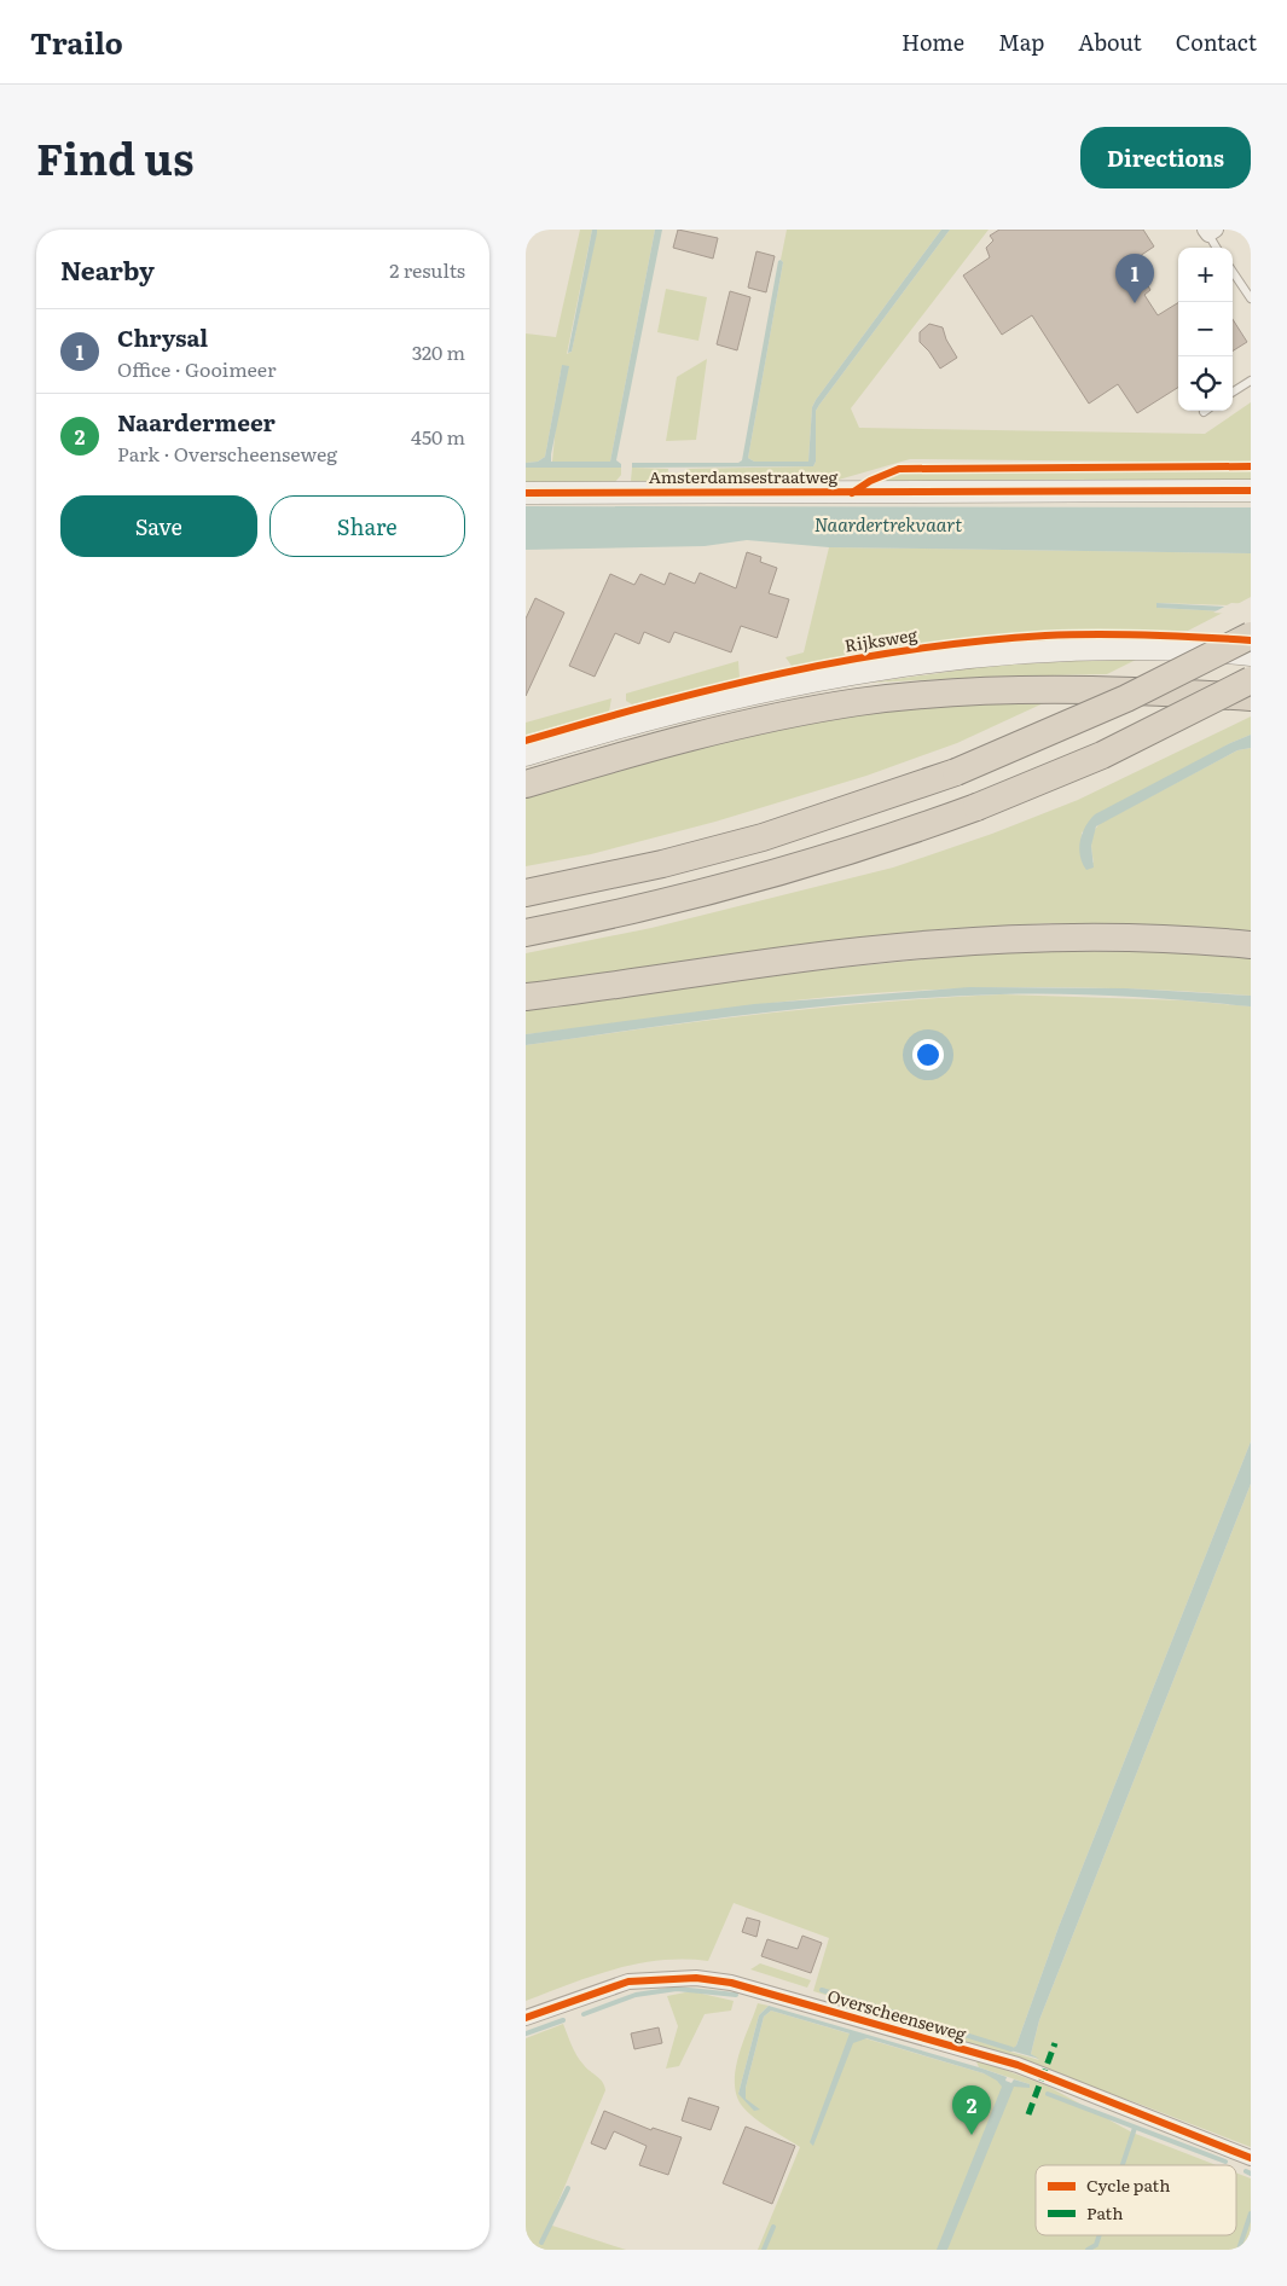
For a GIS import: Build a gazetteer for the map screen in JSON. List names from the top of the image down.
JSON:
{
  "streets": {
    "main road": ["Amsterdamsestraatweg", "Rijksweg"],
    "street": ["Overscheenseweg"]
  },
  "water": ["Naardertrekvaart"],
  "legend": ["Cycle path", "Path"],
  "page": {
    "header": "Trailo",
    "nav": [
      "Home",
      "Map",
      "About",
      "Contact"
    ],
    "title": "Find us",
    "buttons": [
      "Directions",
      ["Save", "Share"]
    ],
    "heading": ["Nearby", "2 results"],
    "map_buttons": ["+", "−"],
    "pins": ["1", "2"],
    "list": [
      {
        "mark": "1",
        "name": "Chrysal",
        "note": "Office · Gooimeer",
        "value": "320 m"
      },
      {
        "mark": "2",
        "name": "Naardermeer",
        "note": "Park · Overscheenseweg",
        "value": "450 m"
      }
    ]
  }
}
